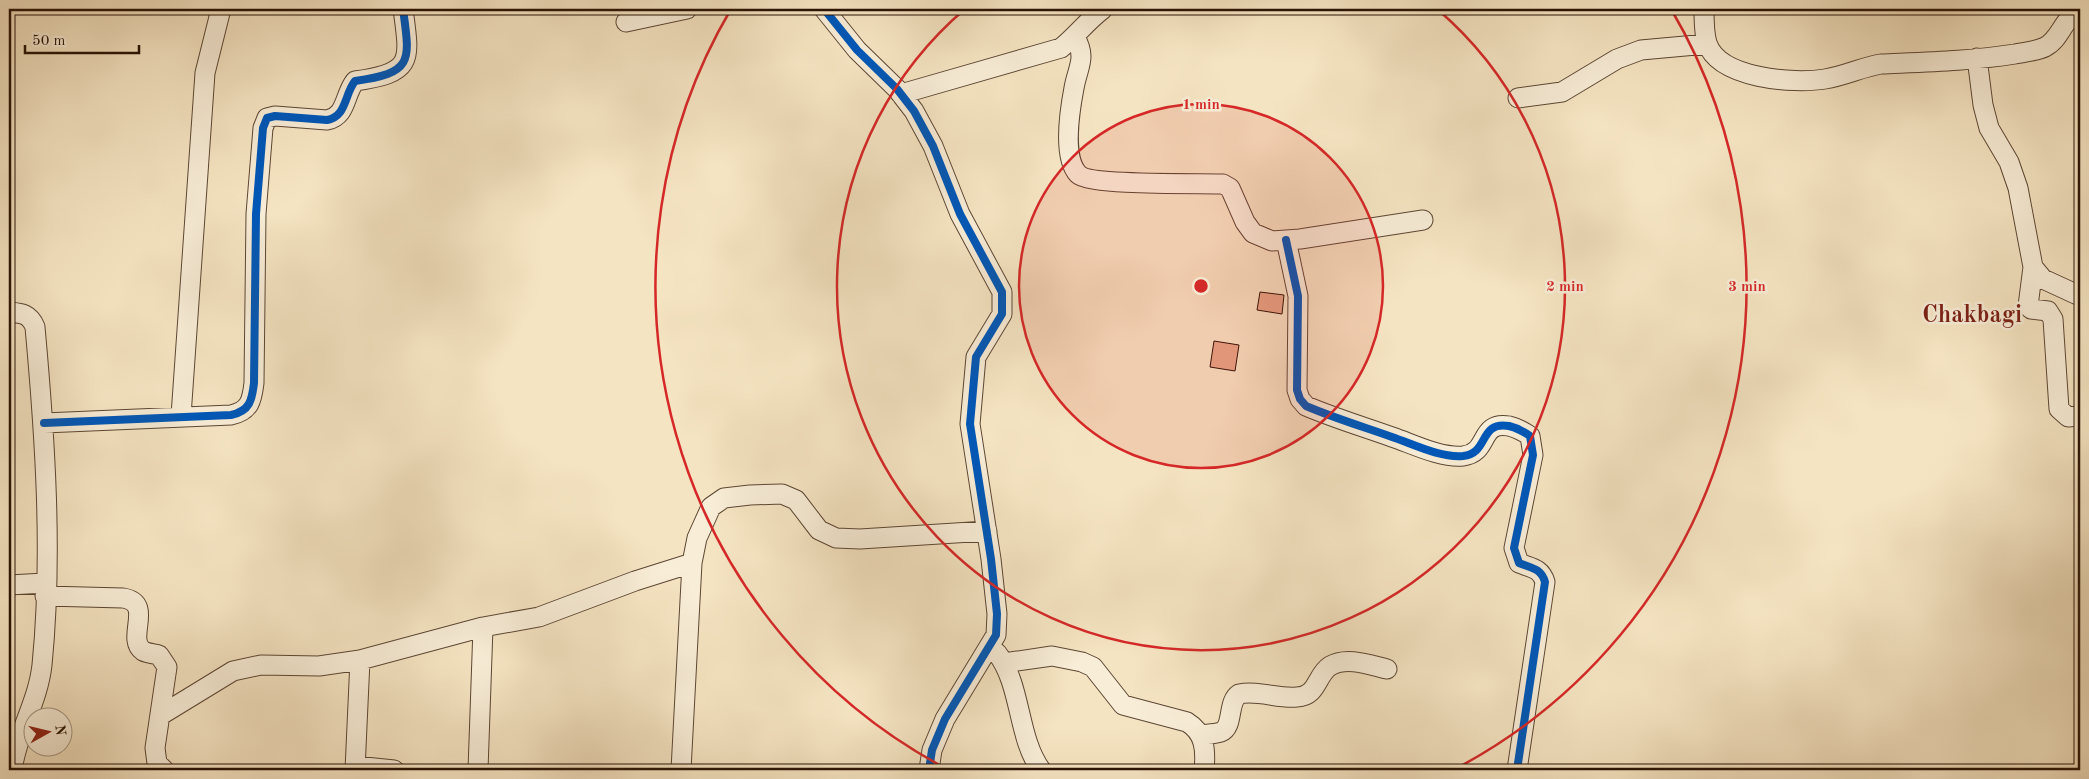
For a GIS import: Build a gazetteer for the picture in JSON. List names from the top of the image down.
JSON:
{
  "districts": ["Chakbagi"],
  "scale_bar": "50 m",
  "north": "right",
  "rings": ["1 min", "2 min", "3 min"]
}
